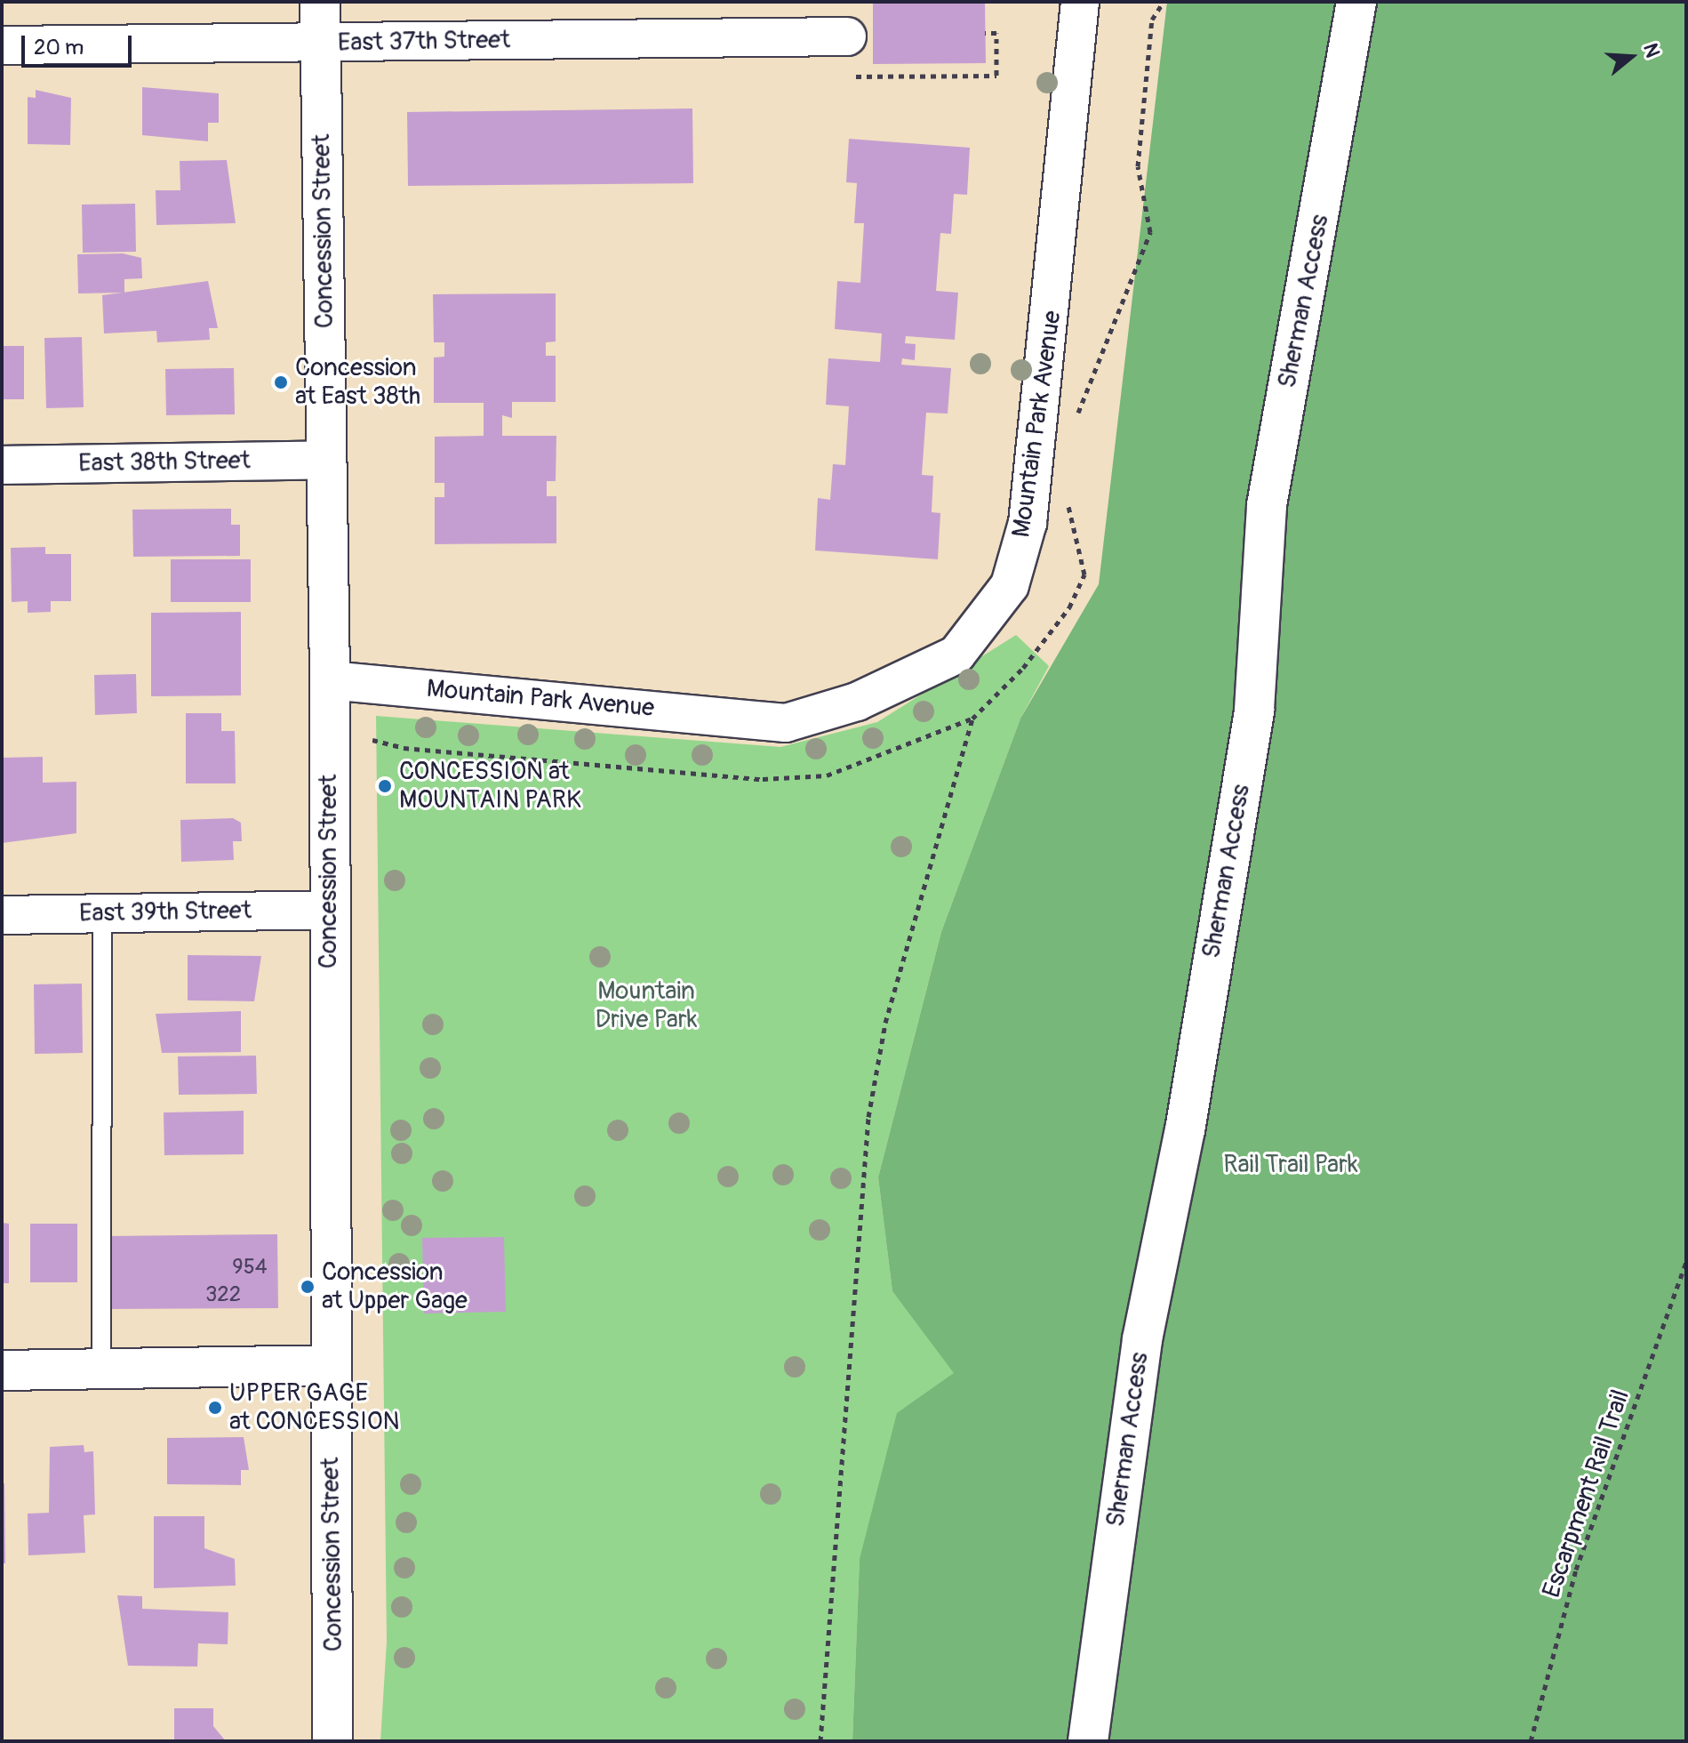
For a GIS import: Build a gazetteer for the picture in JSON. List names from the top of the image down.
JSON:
{
  "streets": {
    "main road": ["Concession Street", "Sherman Access"],
    "street": [
      "East 37th Street",
      "Mountain Park Avenue",
      "East 38th Street",
      "East 39th Street"
    ],
    "path": ["Escarpment Rail Trail"]
  },
  "crossings": [
    ["East 37th Street", "Concession Street"],
    ["Concession Street", "Mountain Park Avenue"],
    ["Concession Street", "East 38th Street"],
    ["Concession Street", "East 39th Street"]
  ],
  "parks": ["Mountain Drive Park", "Rail Trail Park"],
  "places": [
    "Concession at East 38th",
    "CONCESSION at MOUNTAIN PARK",
    "Concession at Upper Gage",
    "UPPER GAGE at CONCESSION"
  ],
  "house_numbers": ["954", "322"],
  "scale_bar": "20 m",
  "north": "right"
}
